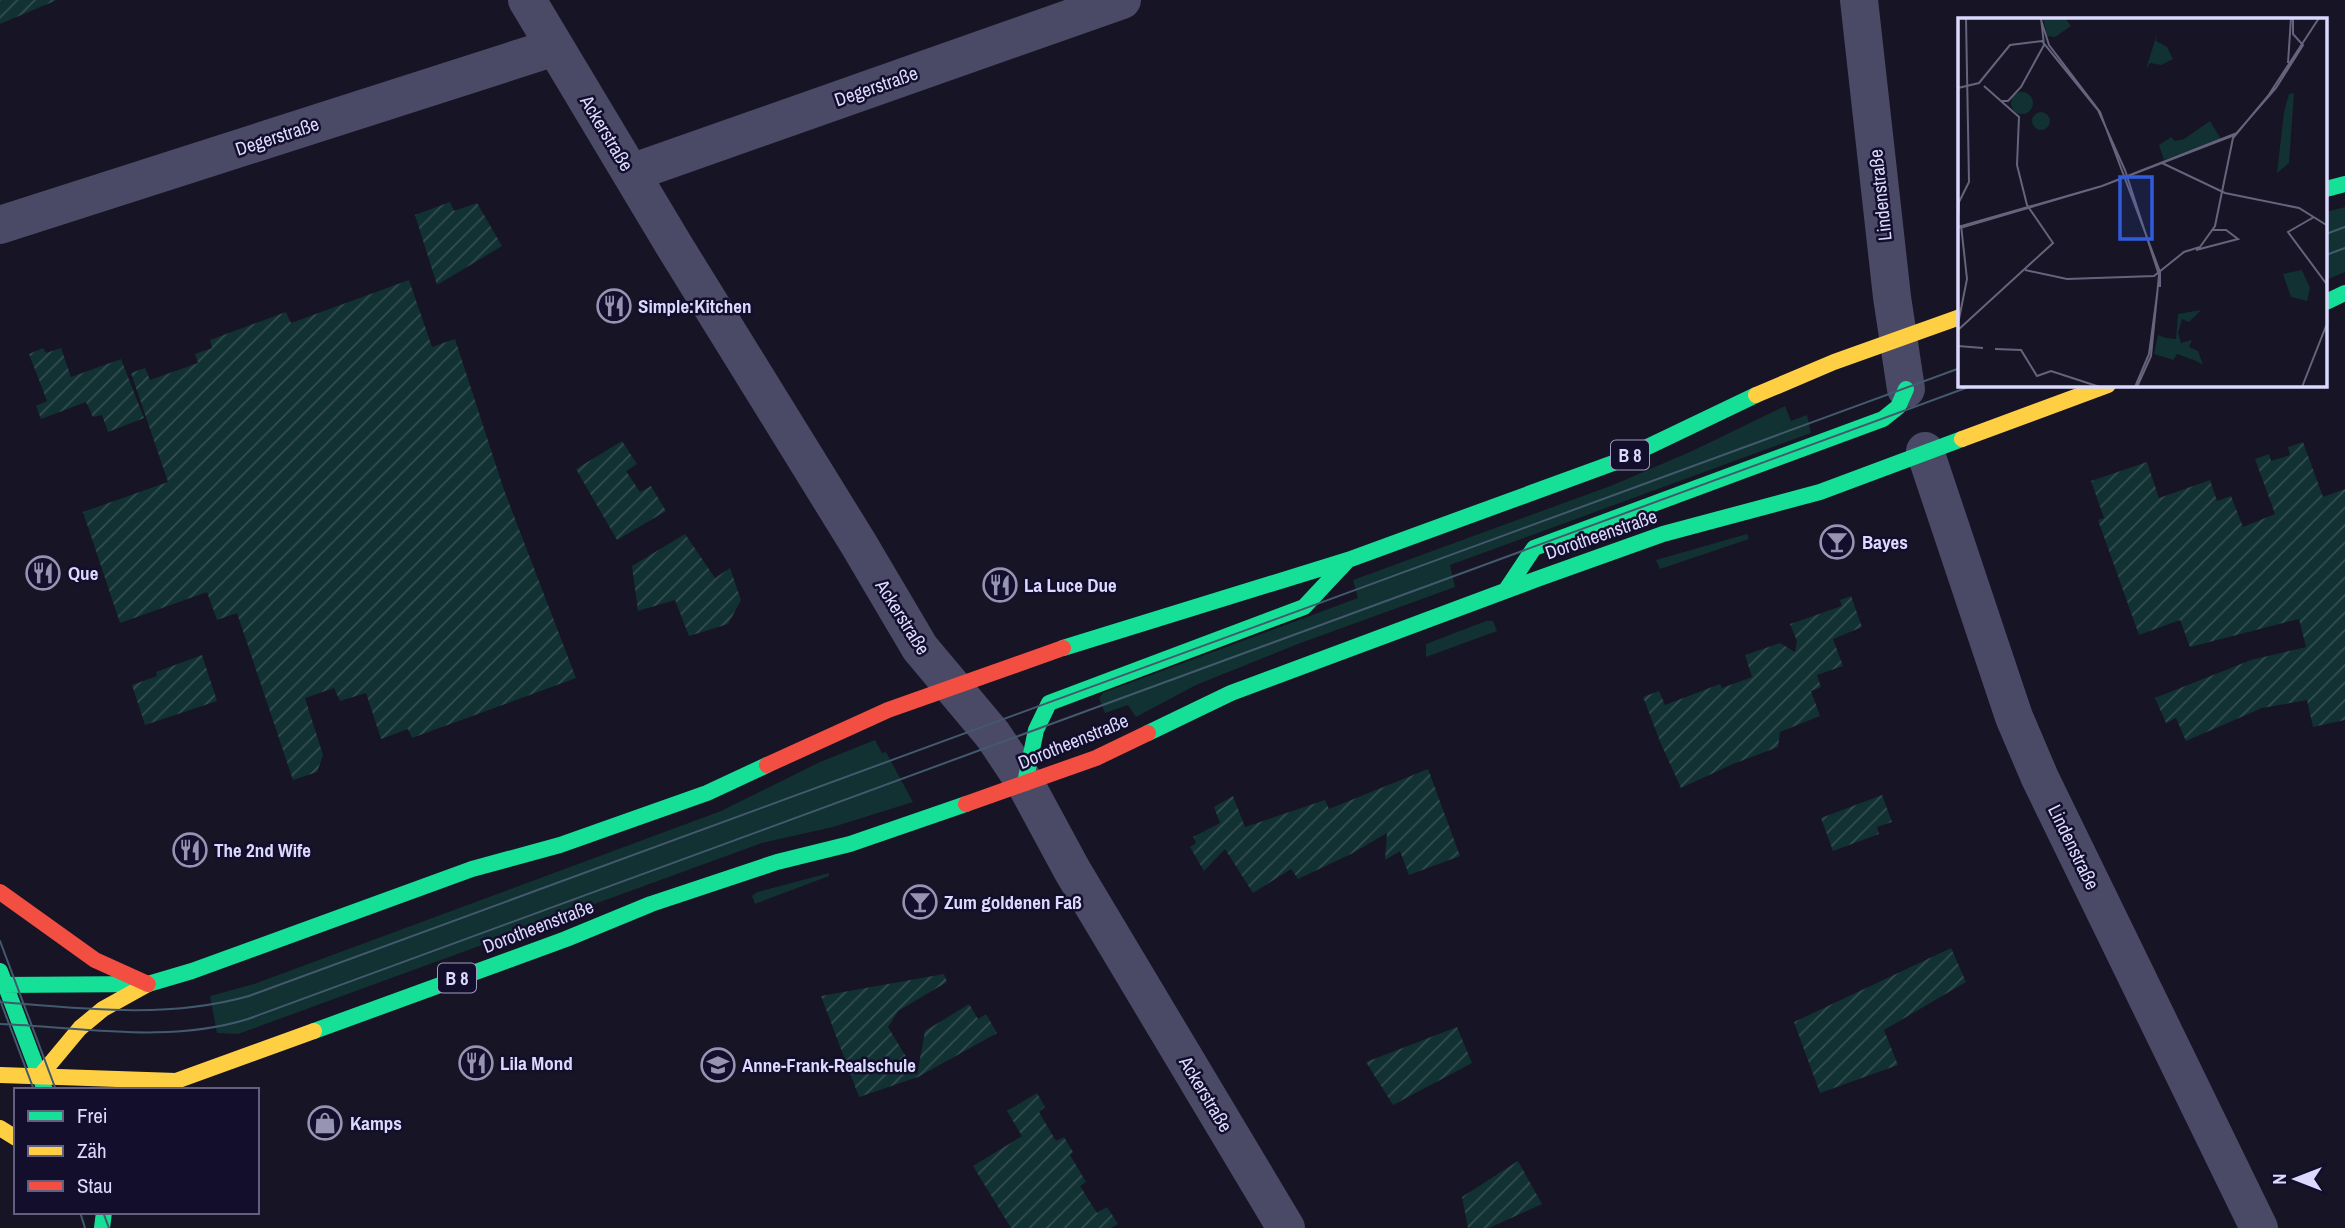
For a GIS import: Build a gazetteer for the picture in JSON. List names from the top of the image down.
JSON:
{
  "streets": {
    "main road": ["B 8", "Dorotheenstraße"],
    "street": ["Degerstraße", "Ackerstraße", "Lindenstraße"]
  },
  "crossings": [
    ["Degerstraße", "Ackerstraße"],
    ["Ackerstraße", "B 8"],
    ["Ackerstraße", "Dorotheenstraße"],
    ["Lindenstraße", "B 8"],
    ["Lindenstraße", "Dorotheenstraße"],
    ["B 8", "Dorotheenstraße"]
  ],
  "places": {
    "restaurant": [
      "Simple:Kitchen",
      "Que",
      "La Luce Due",
      "The 2nd Wife",
      "Lila Mond"
    ],
    "bar": ["Bayes", "Zum goldenen Faß"],
    "school or university": ["Anne-Frank-Realschule"],
    "shop": ["Kamps"]
  },
  "legend": ["Frei", "Zäh", "Stau"],
  "north": "left"
}
